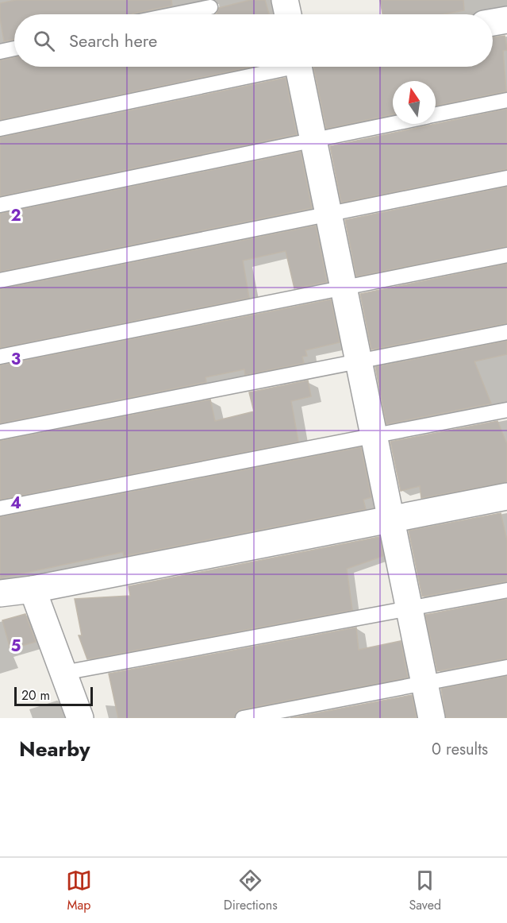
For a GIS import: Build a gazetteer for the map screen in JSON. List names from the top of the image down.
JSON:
{
  "scale_bar": "20 m",
  "north": "top",
  "page": {
    "search": "Search here",
    "scale": "20 m",
    "heading": ["Nearby", "0 results"],
    "nav": ["Map", "Directions", "Saved"]
  },
  "grid": {
    "rows": [
      "2",
      "3",
      "4",
      "5"
    ]
  }
}
